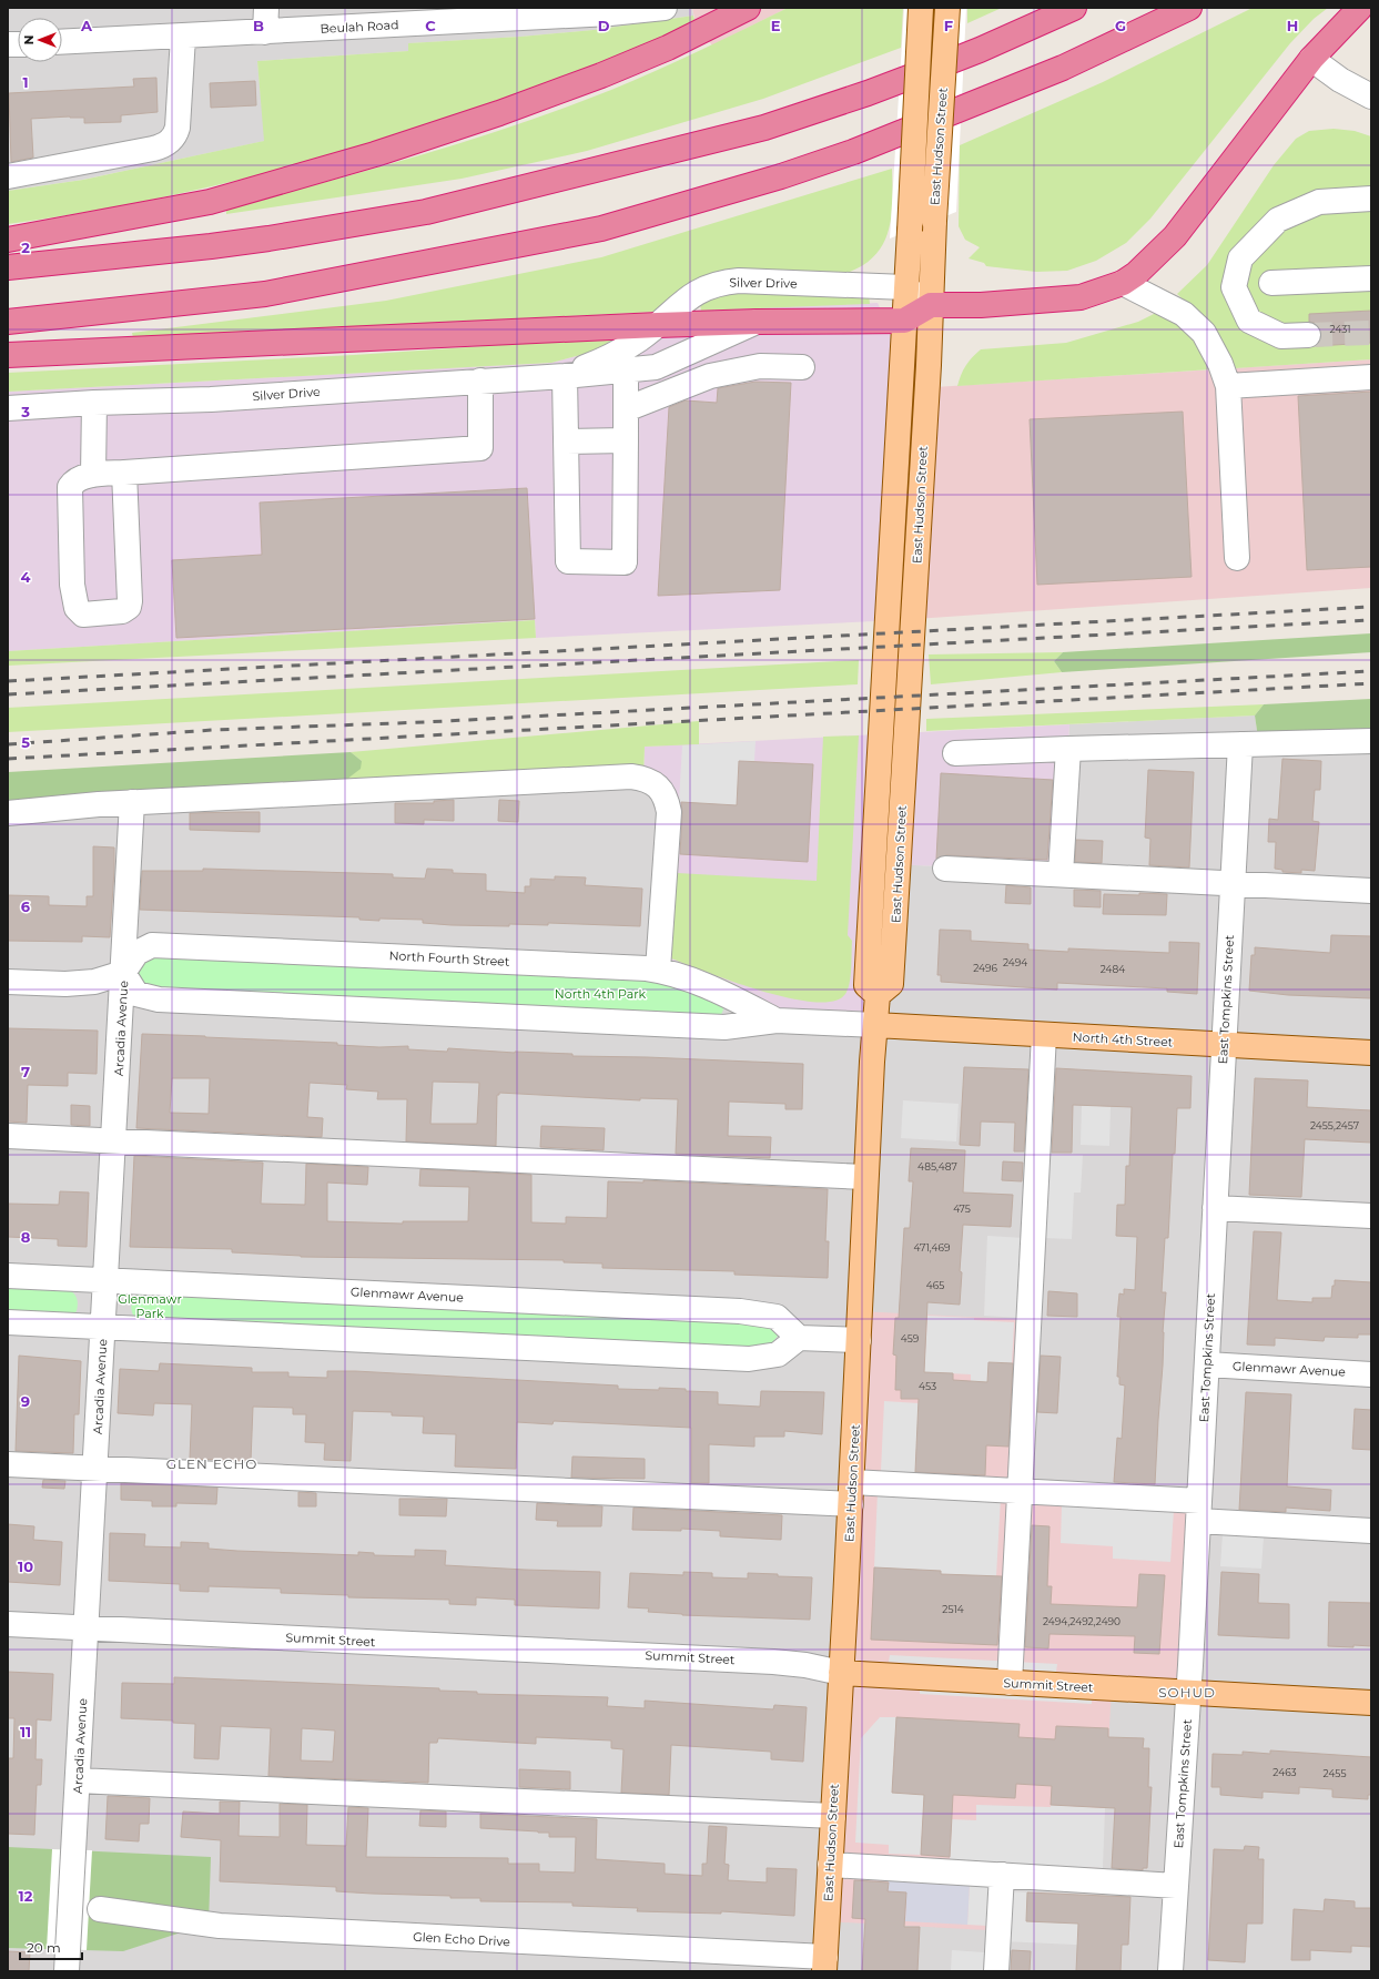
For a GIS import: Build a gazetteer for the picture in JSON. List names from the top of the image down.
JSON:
{
  "streets": {
    "main road": ["East Hudson Street", "North 4th Street", "Summit Street"],
    "street": [
      "Beulah Road",
      "Silver Drive",
      "North Fourth Street",
      "East Tompkins Street",
      "Arcadia Avenue",
      "Glenmawr Avenue",
      "Glen Echo Drive"
    ]
  },
  "crossings": [
    ["East Hudson Street", "Silver Drive"],
    ["East Hudson Street", "North Fourth Street"],
    ["East Hudson Street", "North 4th Street"],
    ["East Hudson Street", "Summit Street"],
    ["East Hudson Street", "Glen Echo Drive"],
    ["North Fourth Street", "Arcadia Avenue"],
    ["North Fourth Street", "North 4th Street"],
    ["East Tompkins Street", "North 4th Street"],
    ["East Tompkins Street", "Glenmawr Avenue"],
    ["East Tompkins Street", "Summit Street"],
    ["Arcadia Avenue", "Glenmawr Avenue"],
    ["Arcadia Avenue", "Summit Street"]
  ],
  "districts": ["GLEN ECHO", "SOHUD"],
  "parks": ["North 4th Park", "Glenmawr Park"],
  "house_numbers": [
    "2431",
    "2494",
    "2496",
    "2484",
    "2455,2457",
    "485,487",
    "475",
    "471,469",
    "465",
    "459",
    "453",
    "2514",
    "2494,2492,2490",
    "2463",
    "2455"
  ],
  "scale_bar": "20 m",
  "north": "left",
  "grid": {
    "columns": [
      "A",
      "B",
      "C",
      "D",
      "E",
      "F",
      "G",
      "H"
    ],
    "rows": [
      "1",
      "2",
      "3",
      "4",
      "5",
      "6",
      "7",
      "8",
      "9",
      "10",
      "11",
      "12"
    ]
  }
}
